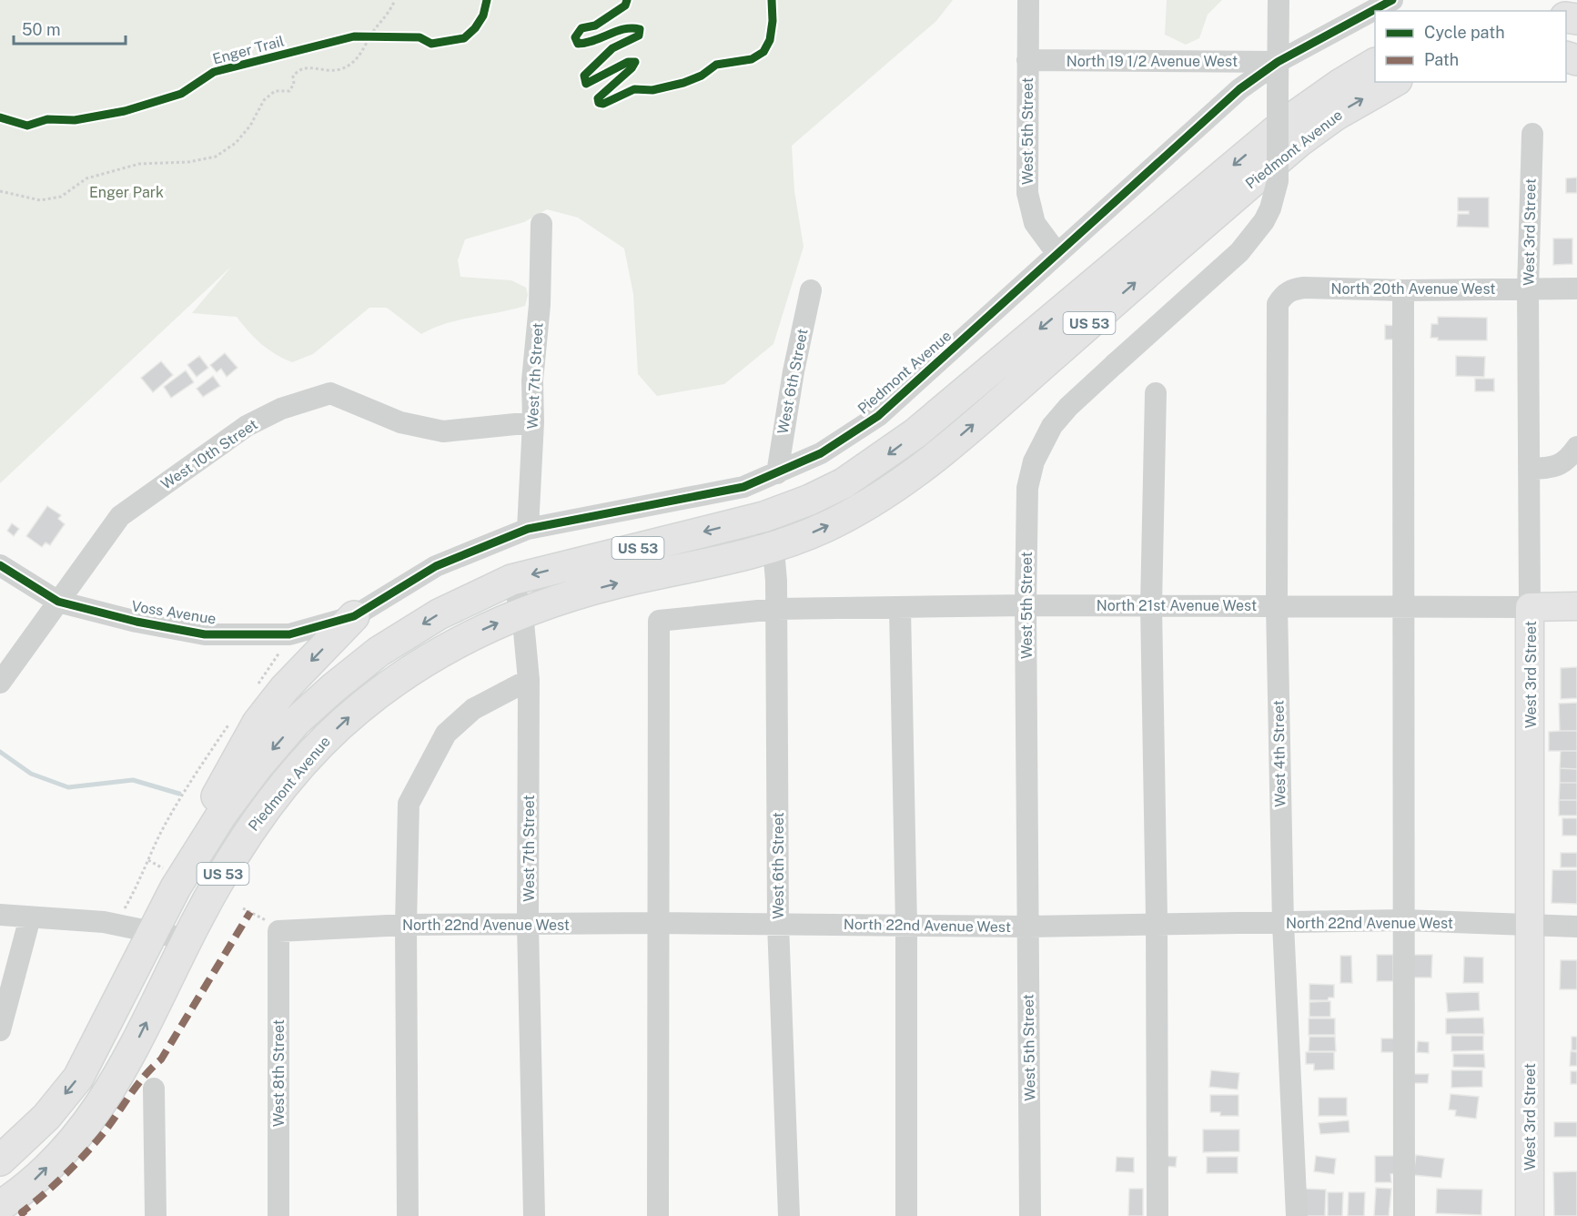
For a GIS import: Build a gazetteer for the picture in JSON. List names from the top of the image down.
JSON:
{
  "streets": {
    "highway": ["Piedmont Avenue", "US 53"],
    "main road": ["West 3rd Street", "North 21st Avenue West"],
    "street": [
      "North 19 1/2 Avenue West",
      "West 5th Street",
      "North 20th Avenue West",
      "West 7th Street",
      "West 6th Street",
      "West 10th Street",
      "Voss Avenue",
      "West 4th Street",
      "North 22nd Avenue West",
      "West 8th Street"
    ],
    "cycle path": ["Enger Trail"]
  },
  "crossings": [
    ["North 19 1/2 Avenue West", "West 5th Street"],
    ["North 19 1/2 Avenue West", "Piedmont Avenue"],
    ["West 5th Street", "Piedmont Avenue"],
    ["West 5th Street", "North 21st Avenue West"],
    ["West 5th Street", "North 22nd Avenue West"],
    ["Piedmont Avenue", "West 7th Street"],
    ["Piedmont Avenue", "West 6th Street"],
    ["Piedmont Avenue", "Voss Avenue"],
    ["West 3rd Street", "North 20th Avenue West"],
    ["West 3rd Street", "North 21st Avenue West"],
    ["West 3rd Street", "North 22nd Avenue West"],
    ["North 20th Avenue West", "West 4th Street"],
    ["West 7th Street", "West 10th Street"],
    ["West 7th Street", "North 22nd Avenue West"],
    ["West 6th Street", "North 21st Avenue West"],
    ["West 6th Street", "North 22nd Avenue West"],
    ["West 10th Street", "Voss Avenue"],
    ["North 21st Avenue West", "West 4th Street"],
    ["North 21st Avenue West", "North 22nd Avenue West"],
    ["West 4th Street", "North 22nd Avenue West"],
    ["North 22nd Avenue West", "West 8th Street"]
  ],
  "parks": ["Enger Park"],
  "legend": ["Cycle path", "Path"],
  "scale_bar": "50 m"
}
